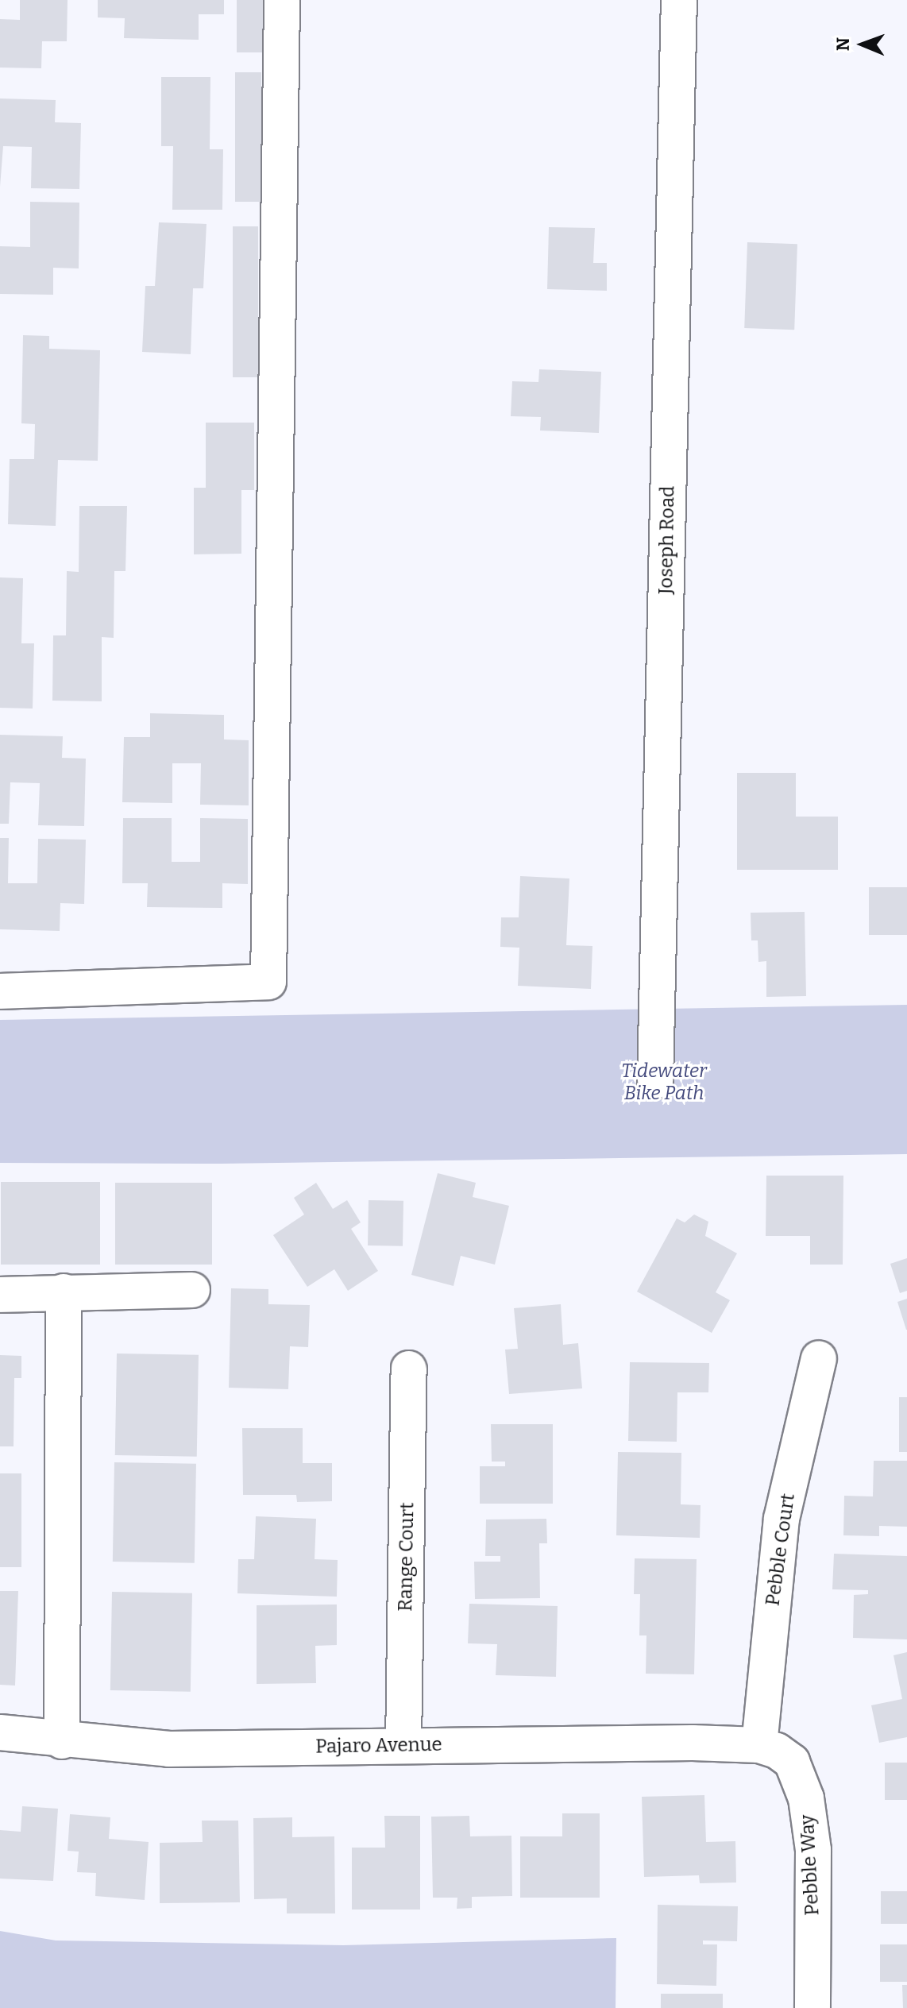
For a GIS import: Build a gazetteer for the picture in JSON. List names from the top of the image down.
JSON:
{
  "streets": {
    "street": [
      "Joseph Road",
      "Pebble Court",
      "Range Court",
      "Pajaro Avenue",
      "Pebble Way"
    ]
  },
  "crossings": [
    ["Pebble Court", "Pajaro Avenue"],
    ["Pebble Court", "Pebble Way"],
    ["Range Court", "Pajaro Avenue"],
    ["Pajaro Avenue", "Pebble Way"]
  ],
  "parks": ["Tidewater Bike Path"],
  "north": "left"
}
